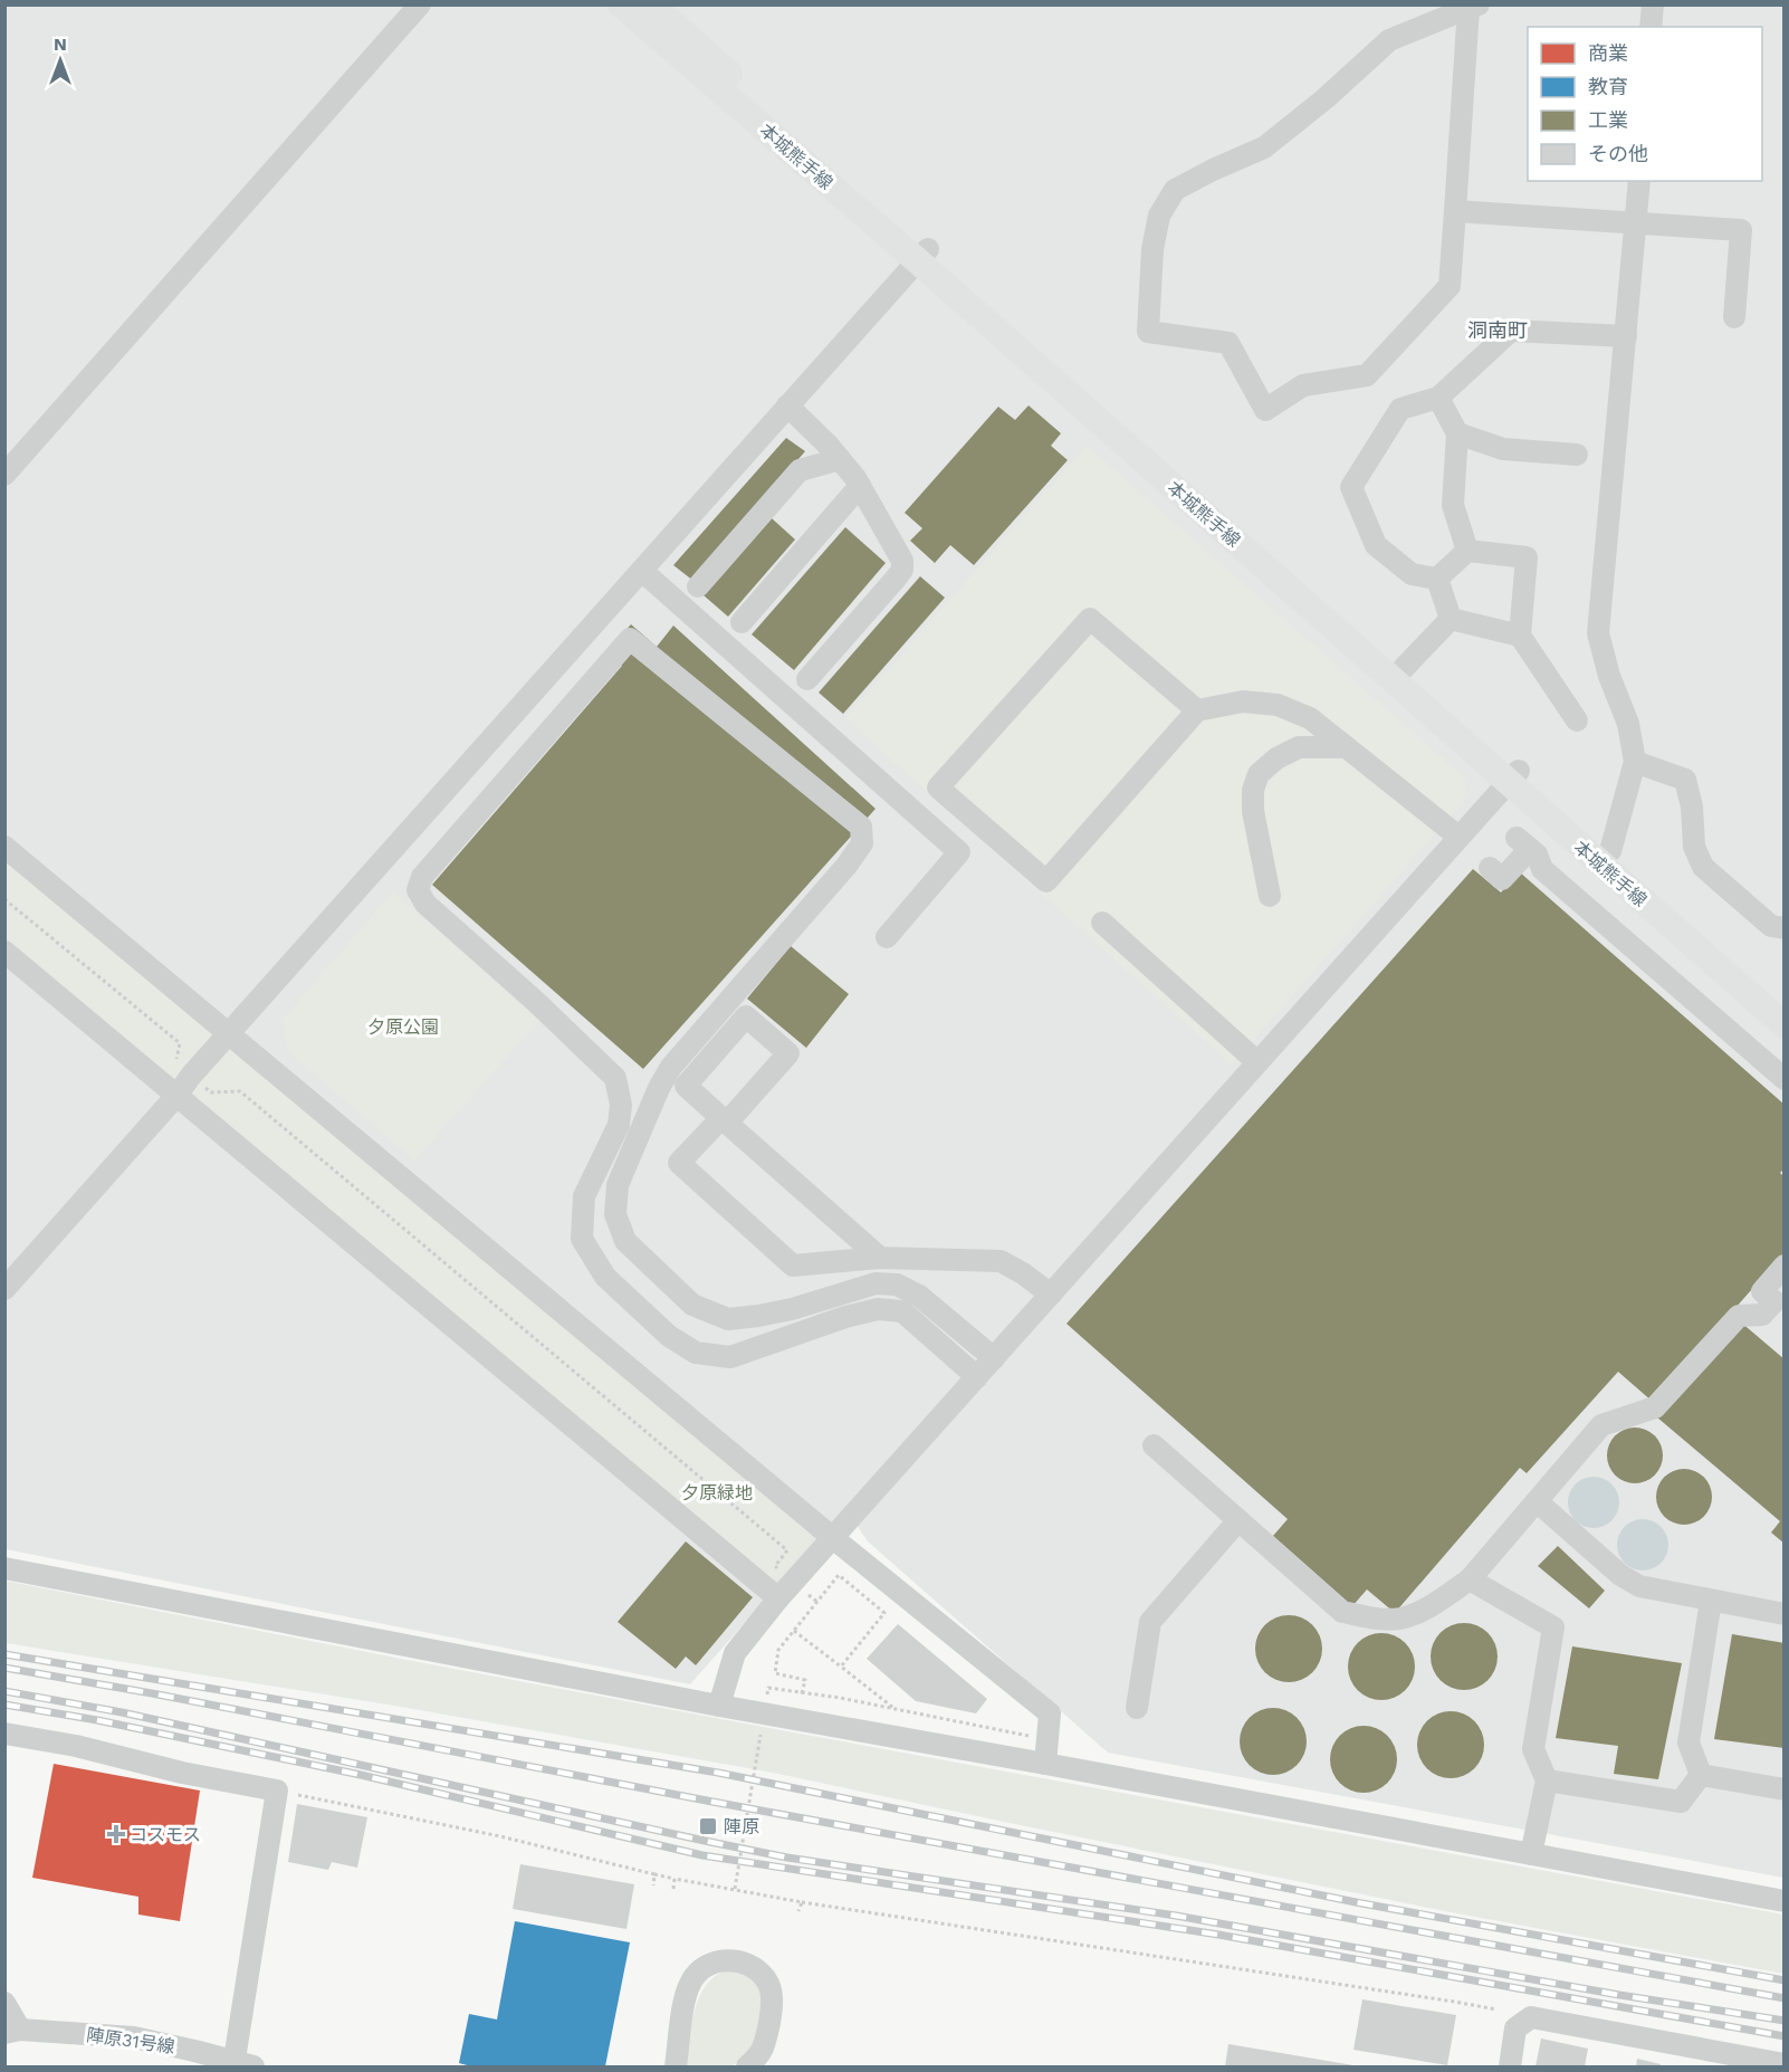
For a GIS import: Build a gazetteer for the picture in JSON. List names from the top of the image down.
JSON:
{
  "streets": {
    "main road": ["本城熊手線"],
    "street": ["陣原31号線"]
  },
  "districts": ["洞南町"],
  "parks": ["夕原公園", "夕原緑地"],
  "places": {
    "transit": ["陣原"],
    "health": ["コスモス"]
  },
  "legend": [
    "商業",
    "教育",
    "工業",
    "その他"
  ],
  "north": "top"
}
